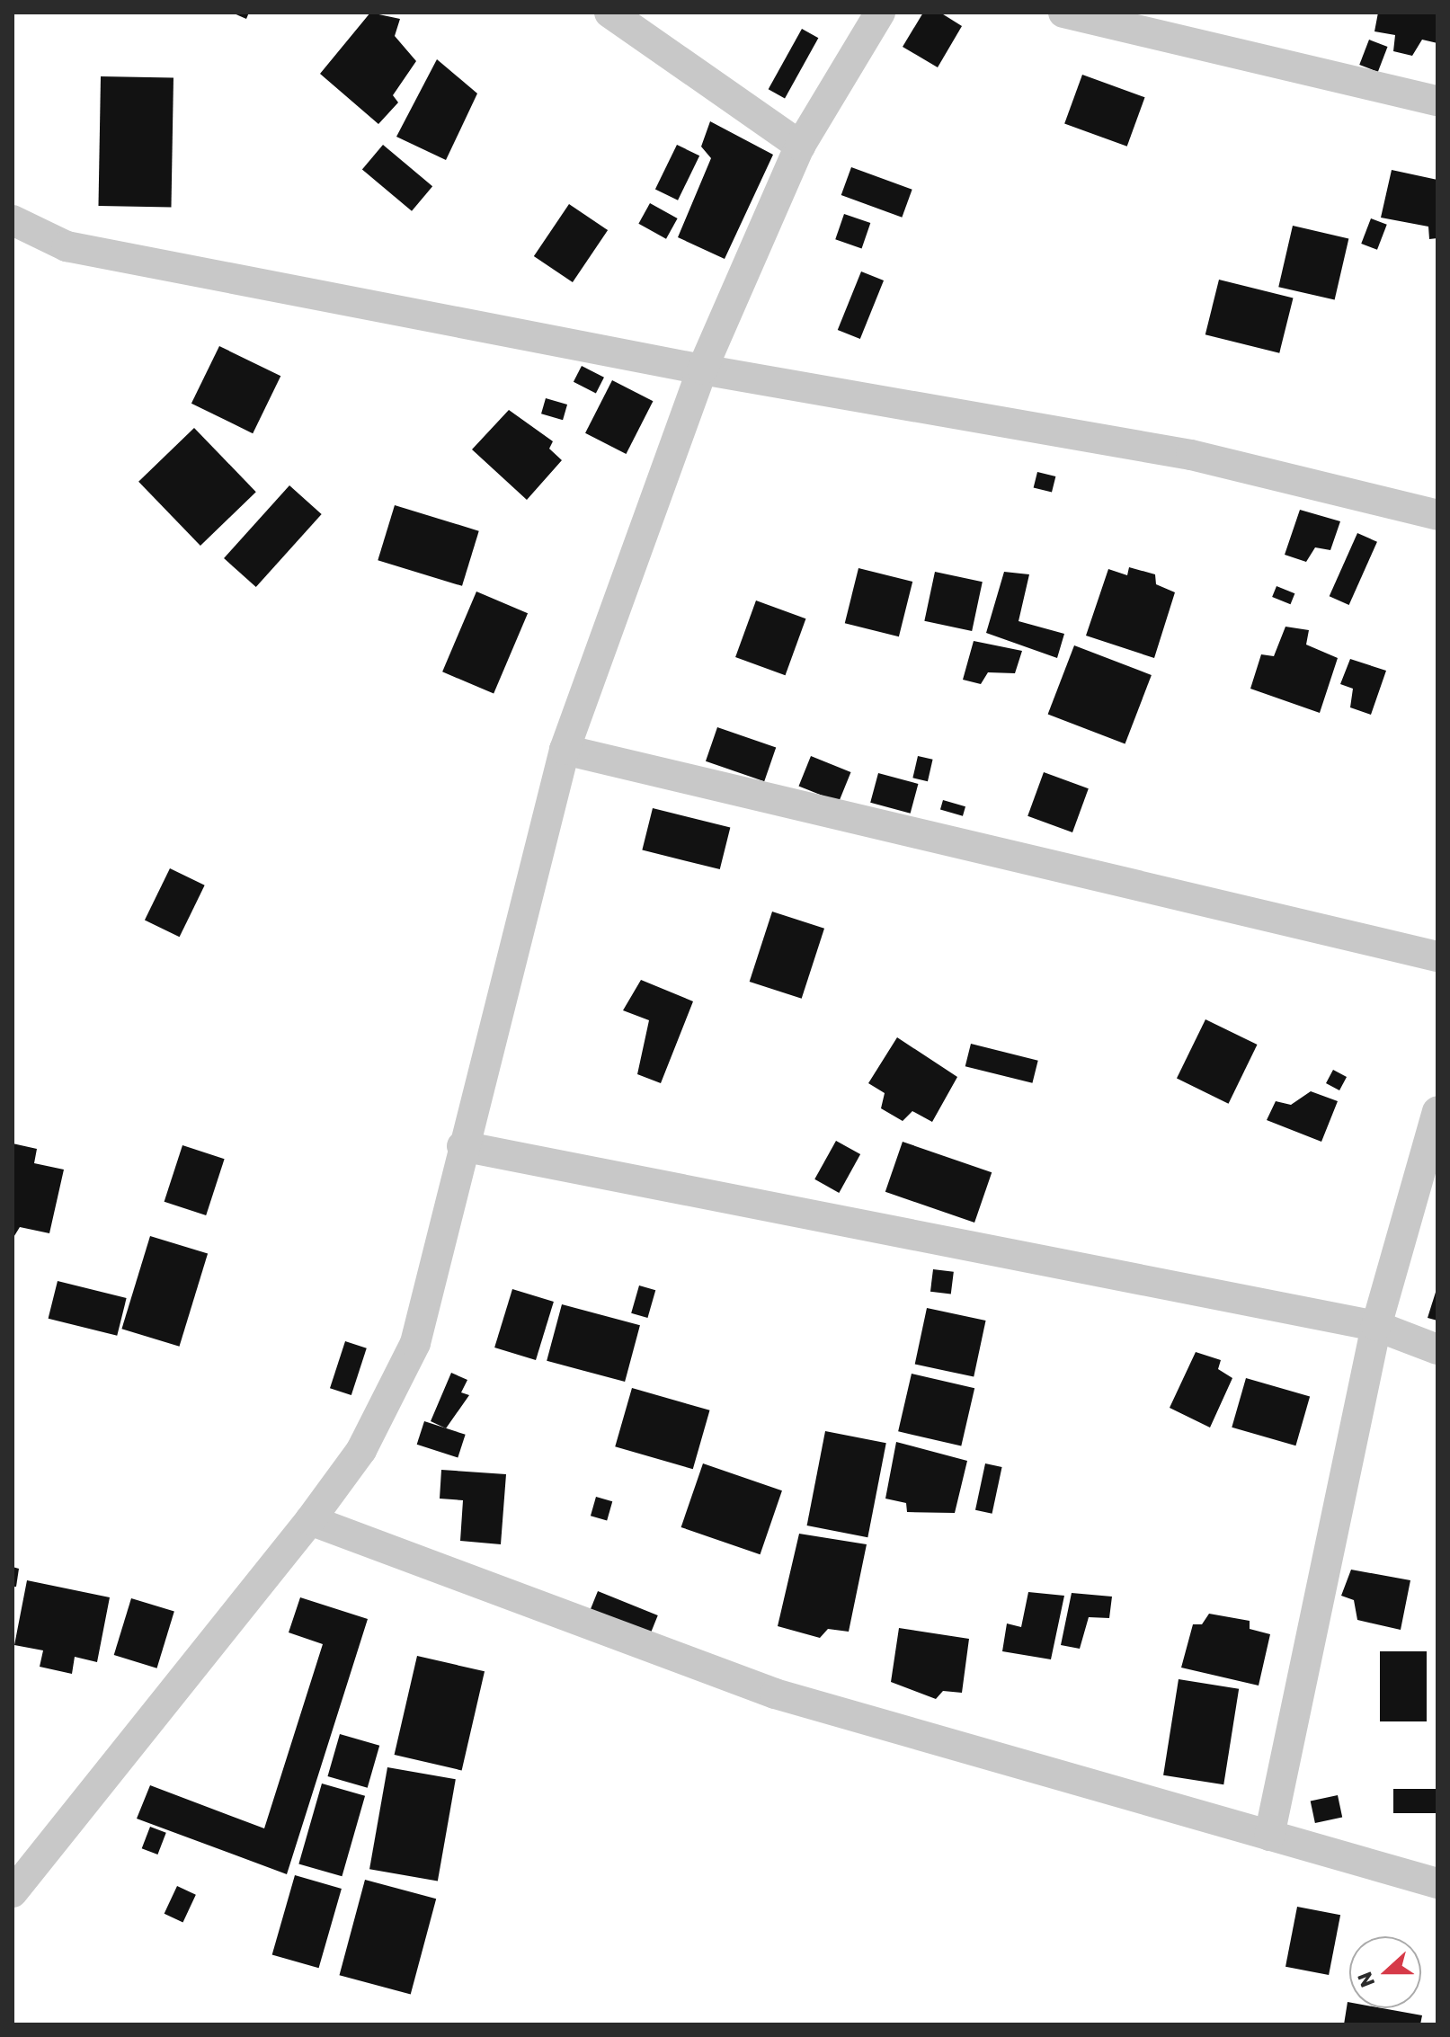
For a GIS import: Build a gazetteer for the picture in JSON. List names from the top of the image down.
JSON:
{
  "north": "left"
}
